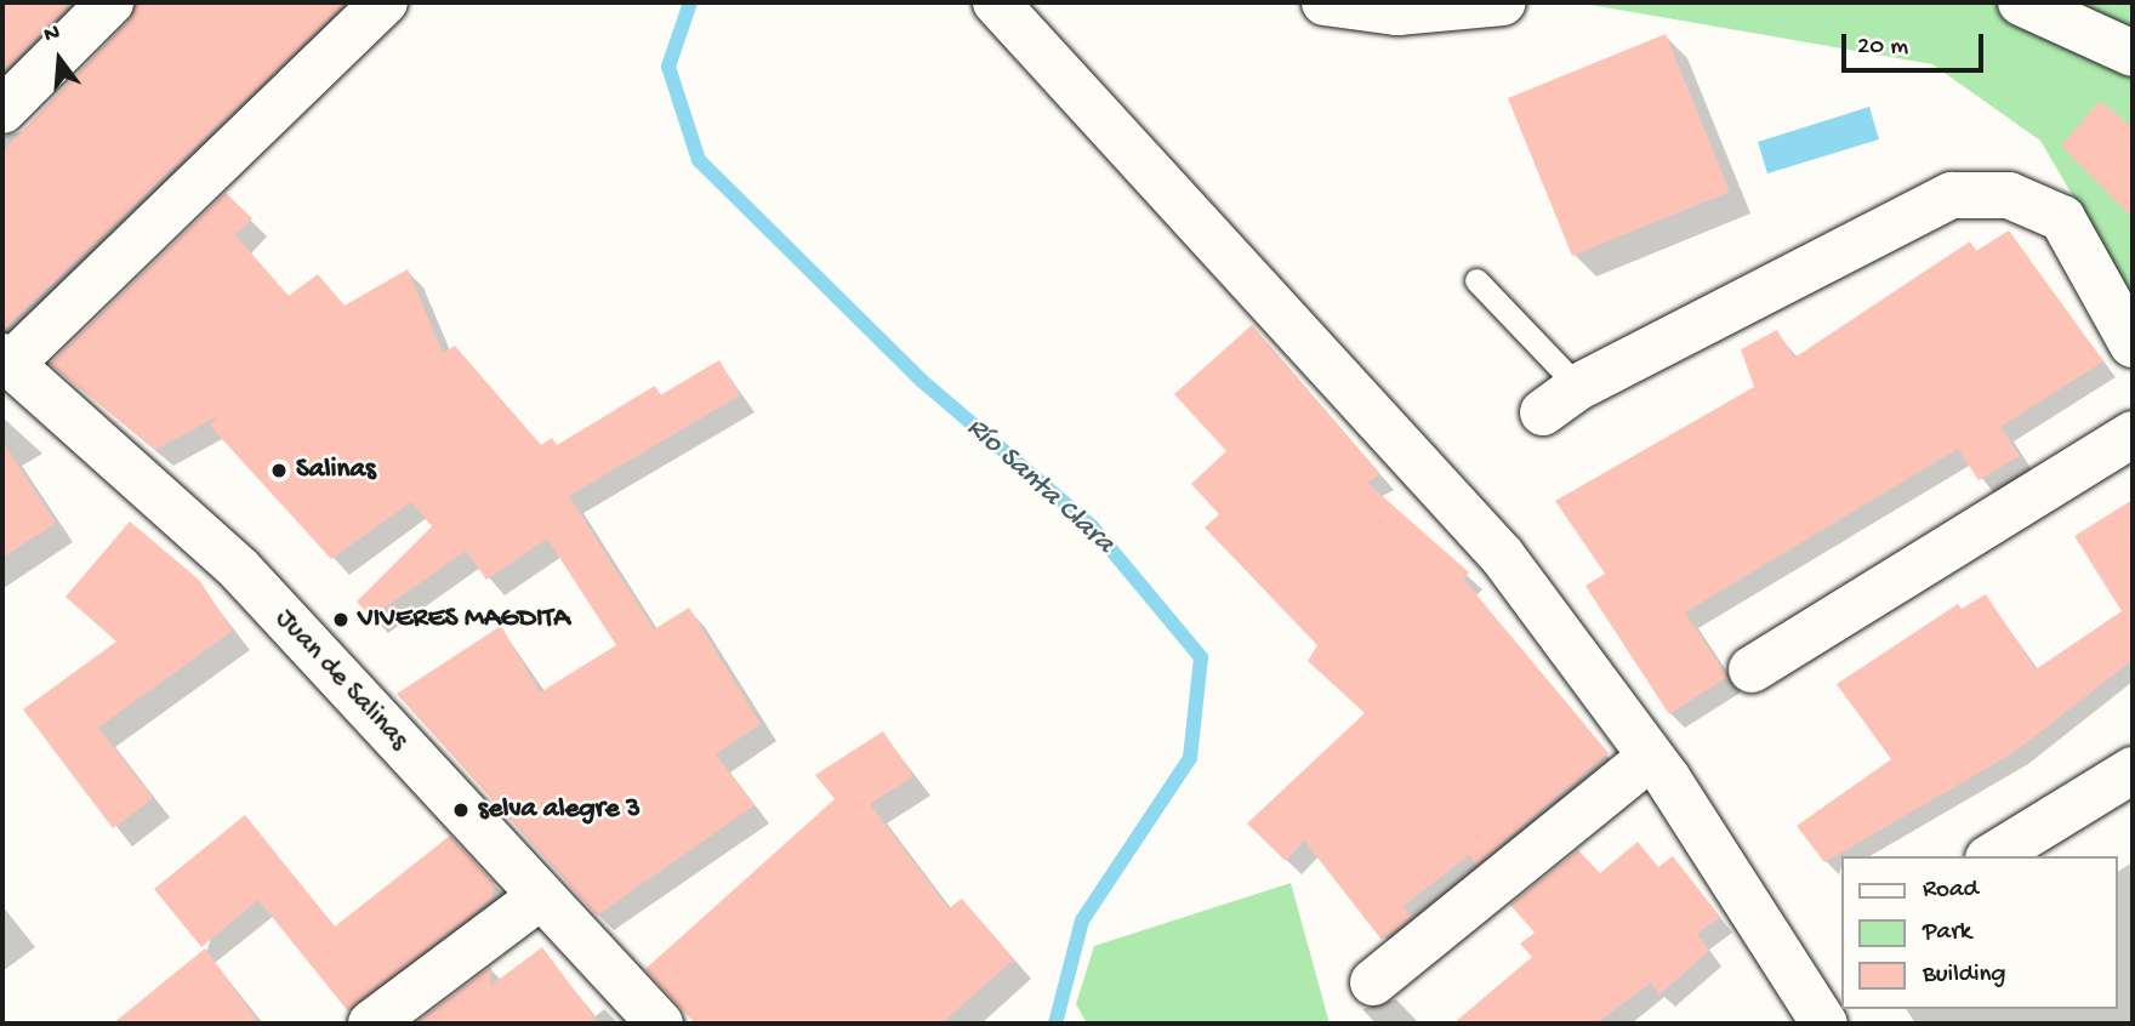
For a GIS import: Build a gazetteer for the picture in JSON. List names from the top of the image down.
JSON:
{
  "streets": {
    "street": ["Juan de Salinas"]
  },
  "water": ["Río Santa Clara"],
  "places": ["Salinas", "VIVERES MAGDITA", "selva alegre 3"],
  "legend": ["Road", "Park", "Building"],
  "scale_bar": "20 m",
  "north": "top"
}
